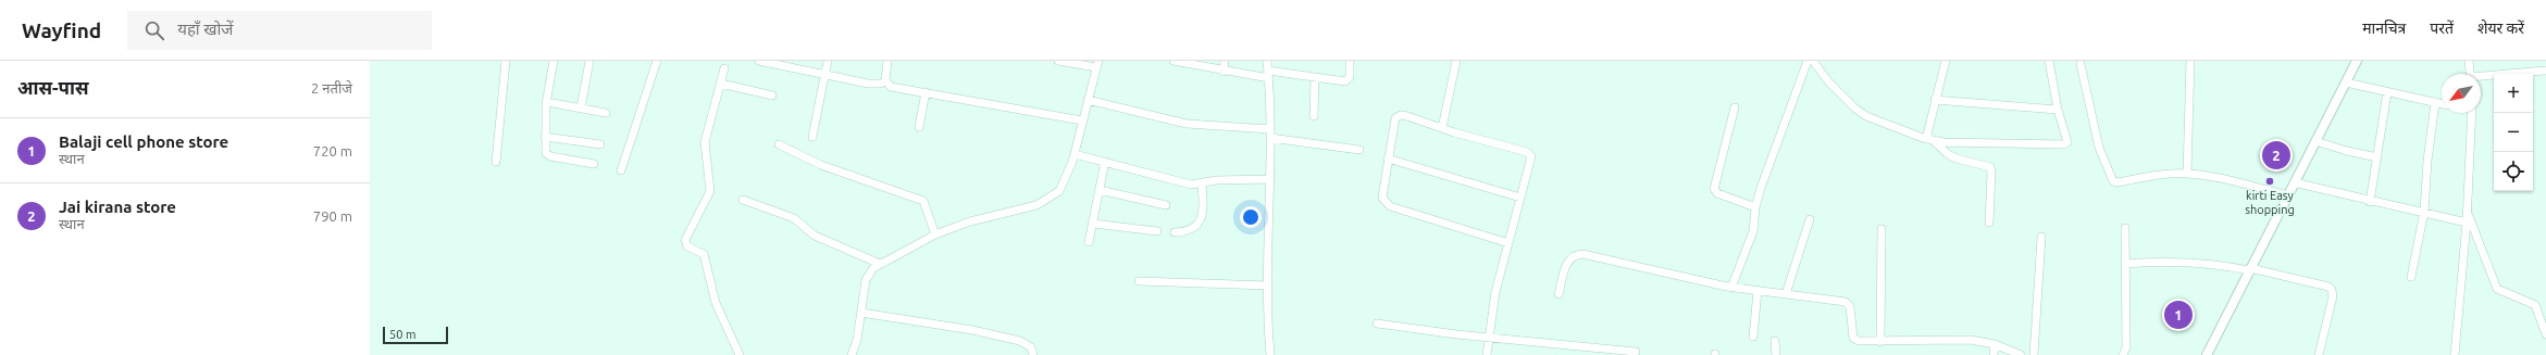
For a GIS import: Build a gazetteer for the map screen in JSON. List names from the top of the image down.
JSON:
{
  "places": ["kirti Easy shopping"],
  "scale_bar": "50 m",
  "north": "bottom left",
  "page": {
    "header": "Wayfind",
    "search": "यहाँ खोजें",
    "nav": ["मानचित्र", "परतें", "शेयर करें"],
    "heading": ["आस-पास", "2 नतीजे"],
    "map_buttons": ["+", "−"],
    "list": [
      {
        "mark": "1",
        "name": "Balaji cell phone store",
        "note": "स्थान",
        "value": "720 m"
      },
      {
        "mark": "2",
        "name": "Jai kirana store",
        "note": "स्थान",
        "value": "790 m"
      }
    ],
    "pins": ["2", "1"],
    "scale": "50 m"
  }
}
